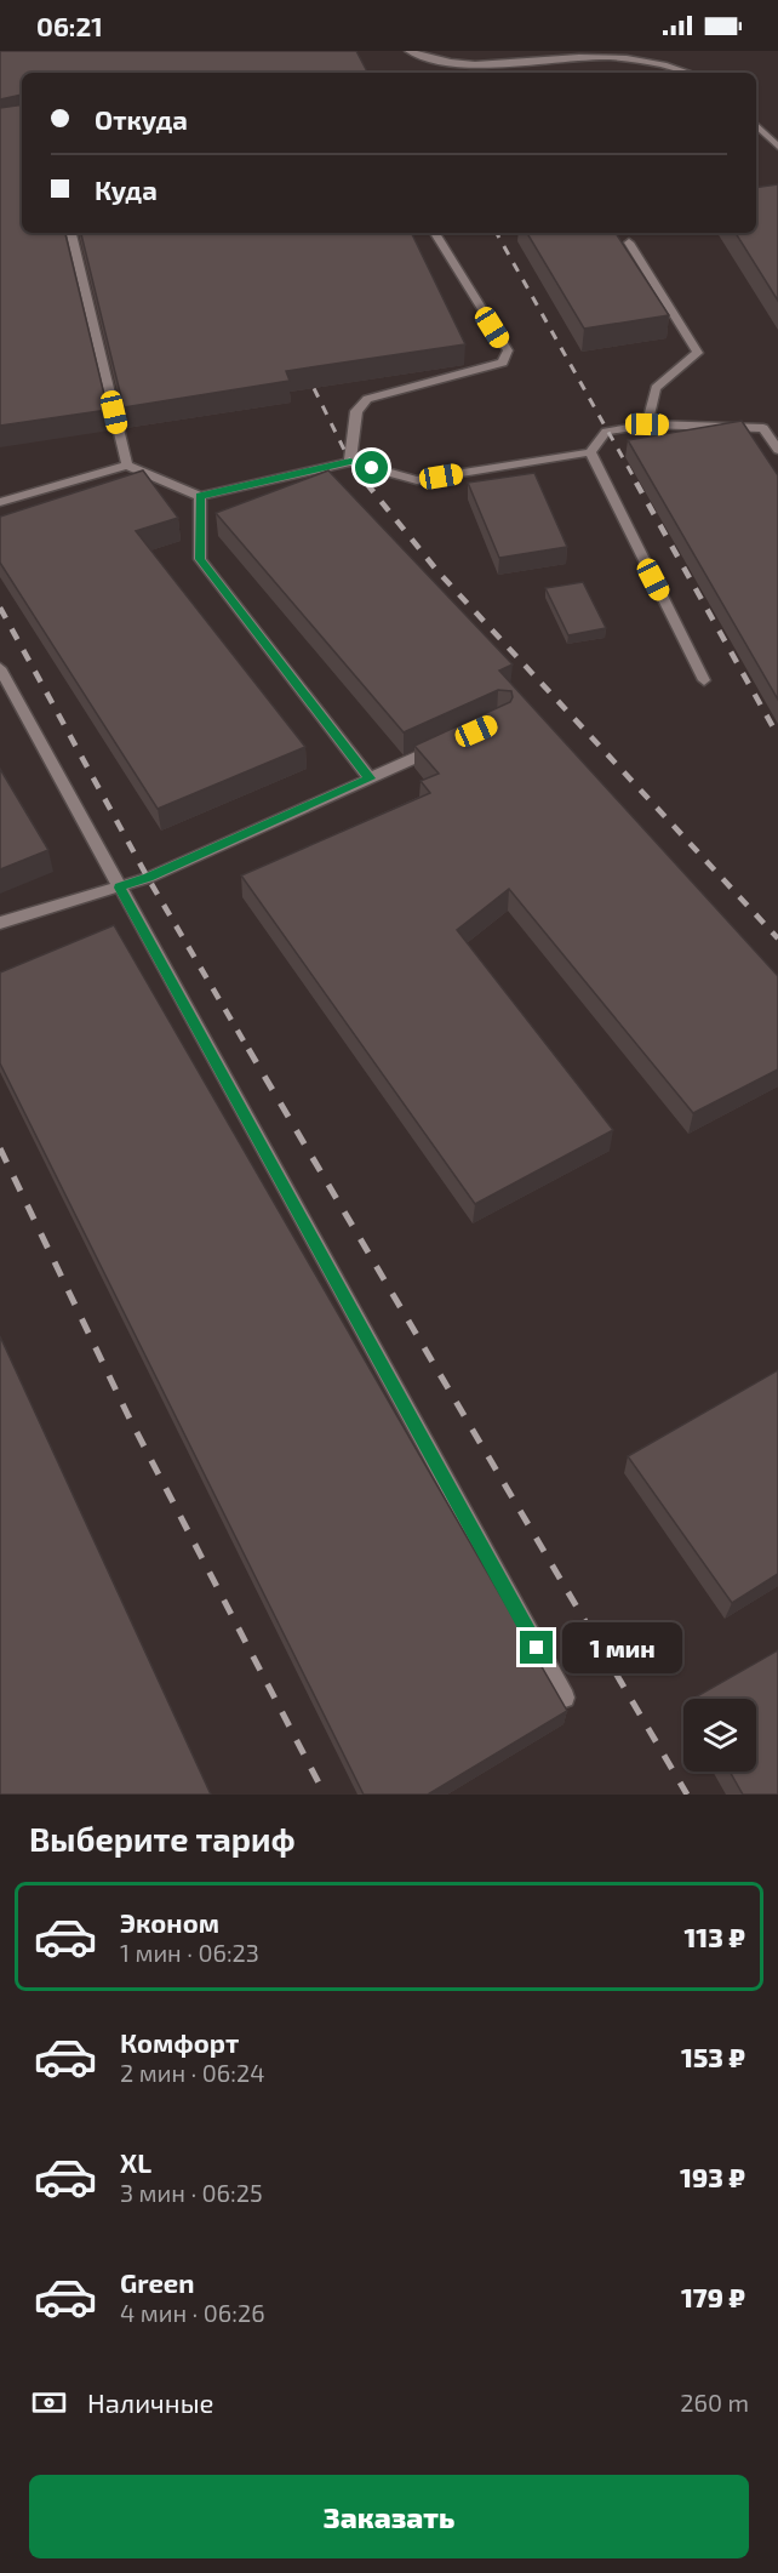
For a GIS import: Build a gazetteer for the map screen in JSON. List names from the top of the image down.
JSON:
{
  "page": {
    "status": "06:21",
    "banner": ["Откуда", "Куда"],
    "bubble": "1 мин",
    "heading": "Выберите тариф",
    "list": [
      {
        "name": "Эконом",
        "note": "1 мин · 06:23",
        "value": "113 ₽"
      },
      {
        "name": "Комфорт",
        "note": "2 мин · 06:24",
        "value": "153 ₽"
      },
      {
        "name": "XL",
        "note": "3 мин · 06:25",
        "value": "193 ₽"
      },
      {
        "name": "Green",
        "note": "4 мин · 06:26",
        "value": "179 ₽"
      }
    ],
    "pay": ["Наличные", "260 m"],
    "buttons": "Заказать"
  }
}
